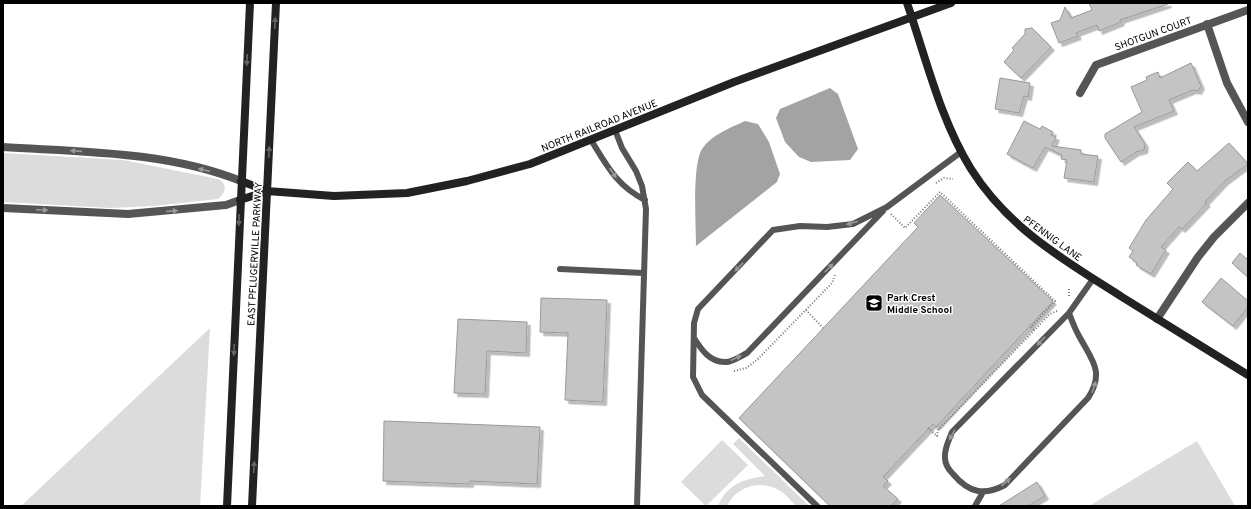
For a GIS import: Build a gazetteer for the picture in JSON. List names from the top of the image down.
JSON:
{
  "streets": {
    "street": [
      "SHOTGUN COURT",
      "NORTH RAILROAD AVENUE",
      "PFENNIG LANE",
      "EAST PFLUGERVILLE PARKWAY"
    ]
  },
  "crossings": [
    ["NORTH RAILROAD AVENUE", "PFENNIG LANE"],
    ["NORTH RAILROAD AVENUE", "EAST PFLUGERVILLE PARKWAY"]
  ],
  "places": {
    "school or university": ["Park Crest Middle School"]
  }
}
